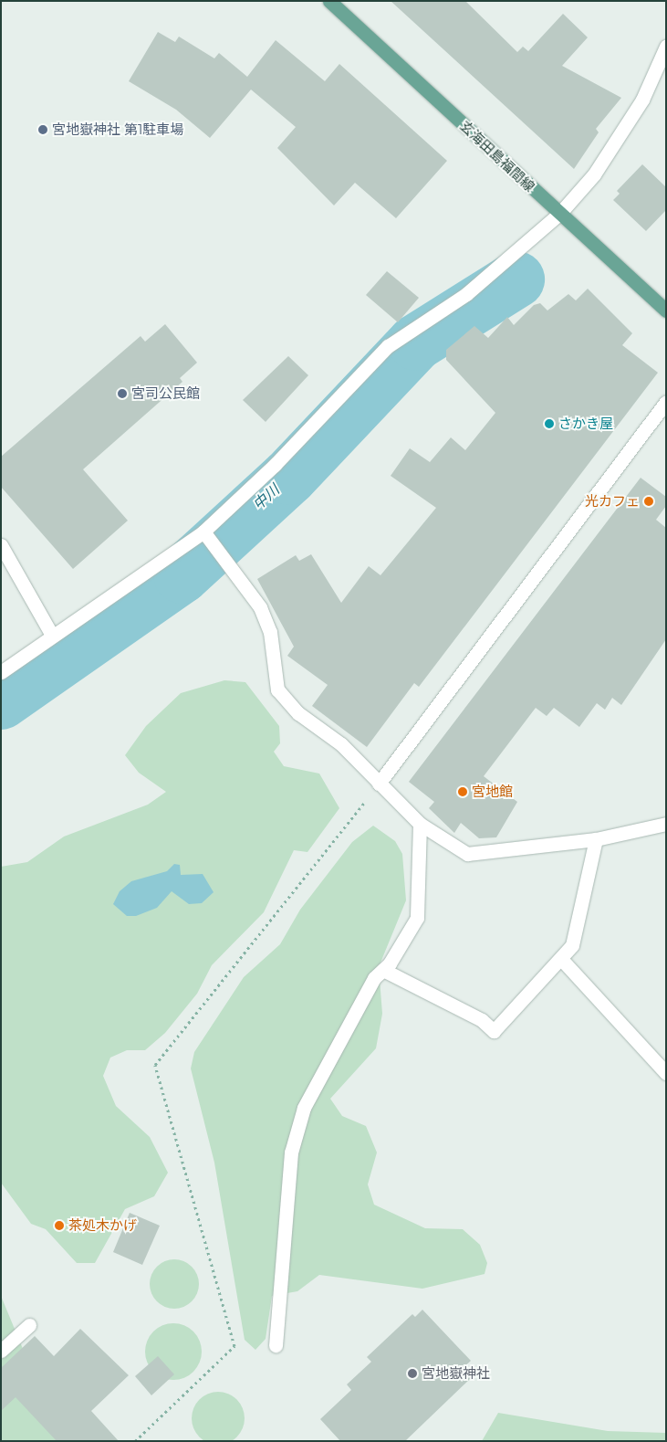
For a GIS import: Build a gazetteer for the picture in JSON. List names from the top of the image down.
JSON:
{
  "streets": {
    "main road": ["玄海田島福間線"]
  },
  "water": ["中川"],
  "places": [
    "宮地嶽神社 第1駐車場",
    "宮司公民館",
    "さかき屋",
    "光カフェ",
    "宮地館",
    "茶処木かげ",
    "宮地嶽神社"
  ]
}
